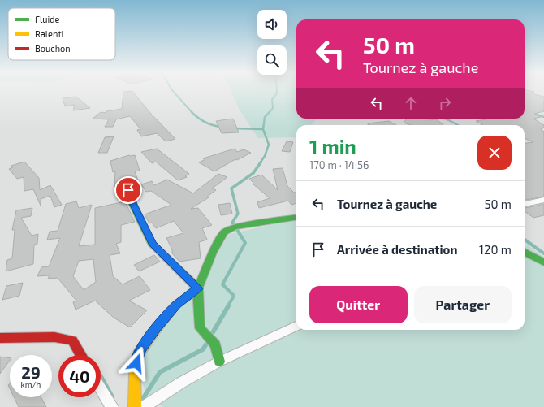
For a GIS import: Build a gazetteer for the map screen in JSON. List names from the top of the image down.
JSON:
{
  "legend": ["Fluide", "Ralenti", "Bouchon"],
  "page": {
    "turn": ["50 m", "Tournez à gauche"],
    "heading": ["1 min", "170 m · 14:56"],
    "list": [
      {
        "name": "Tournez à gauche",
        "value": "50 m"
      },
      {
        "name": "Arrivée à destination",
        "value": "120 m"
      }
    ],
    "buttons": ["Quitter", "Partager"],
    "speed": "29 km/h",
    "limit": "40"
  }
}
